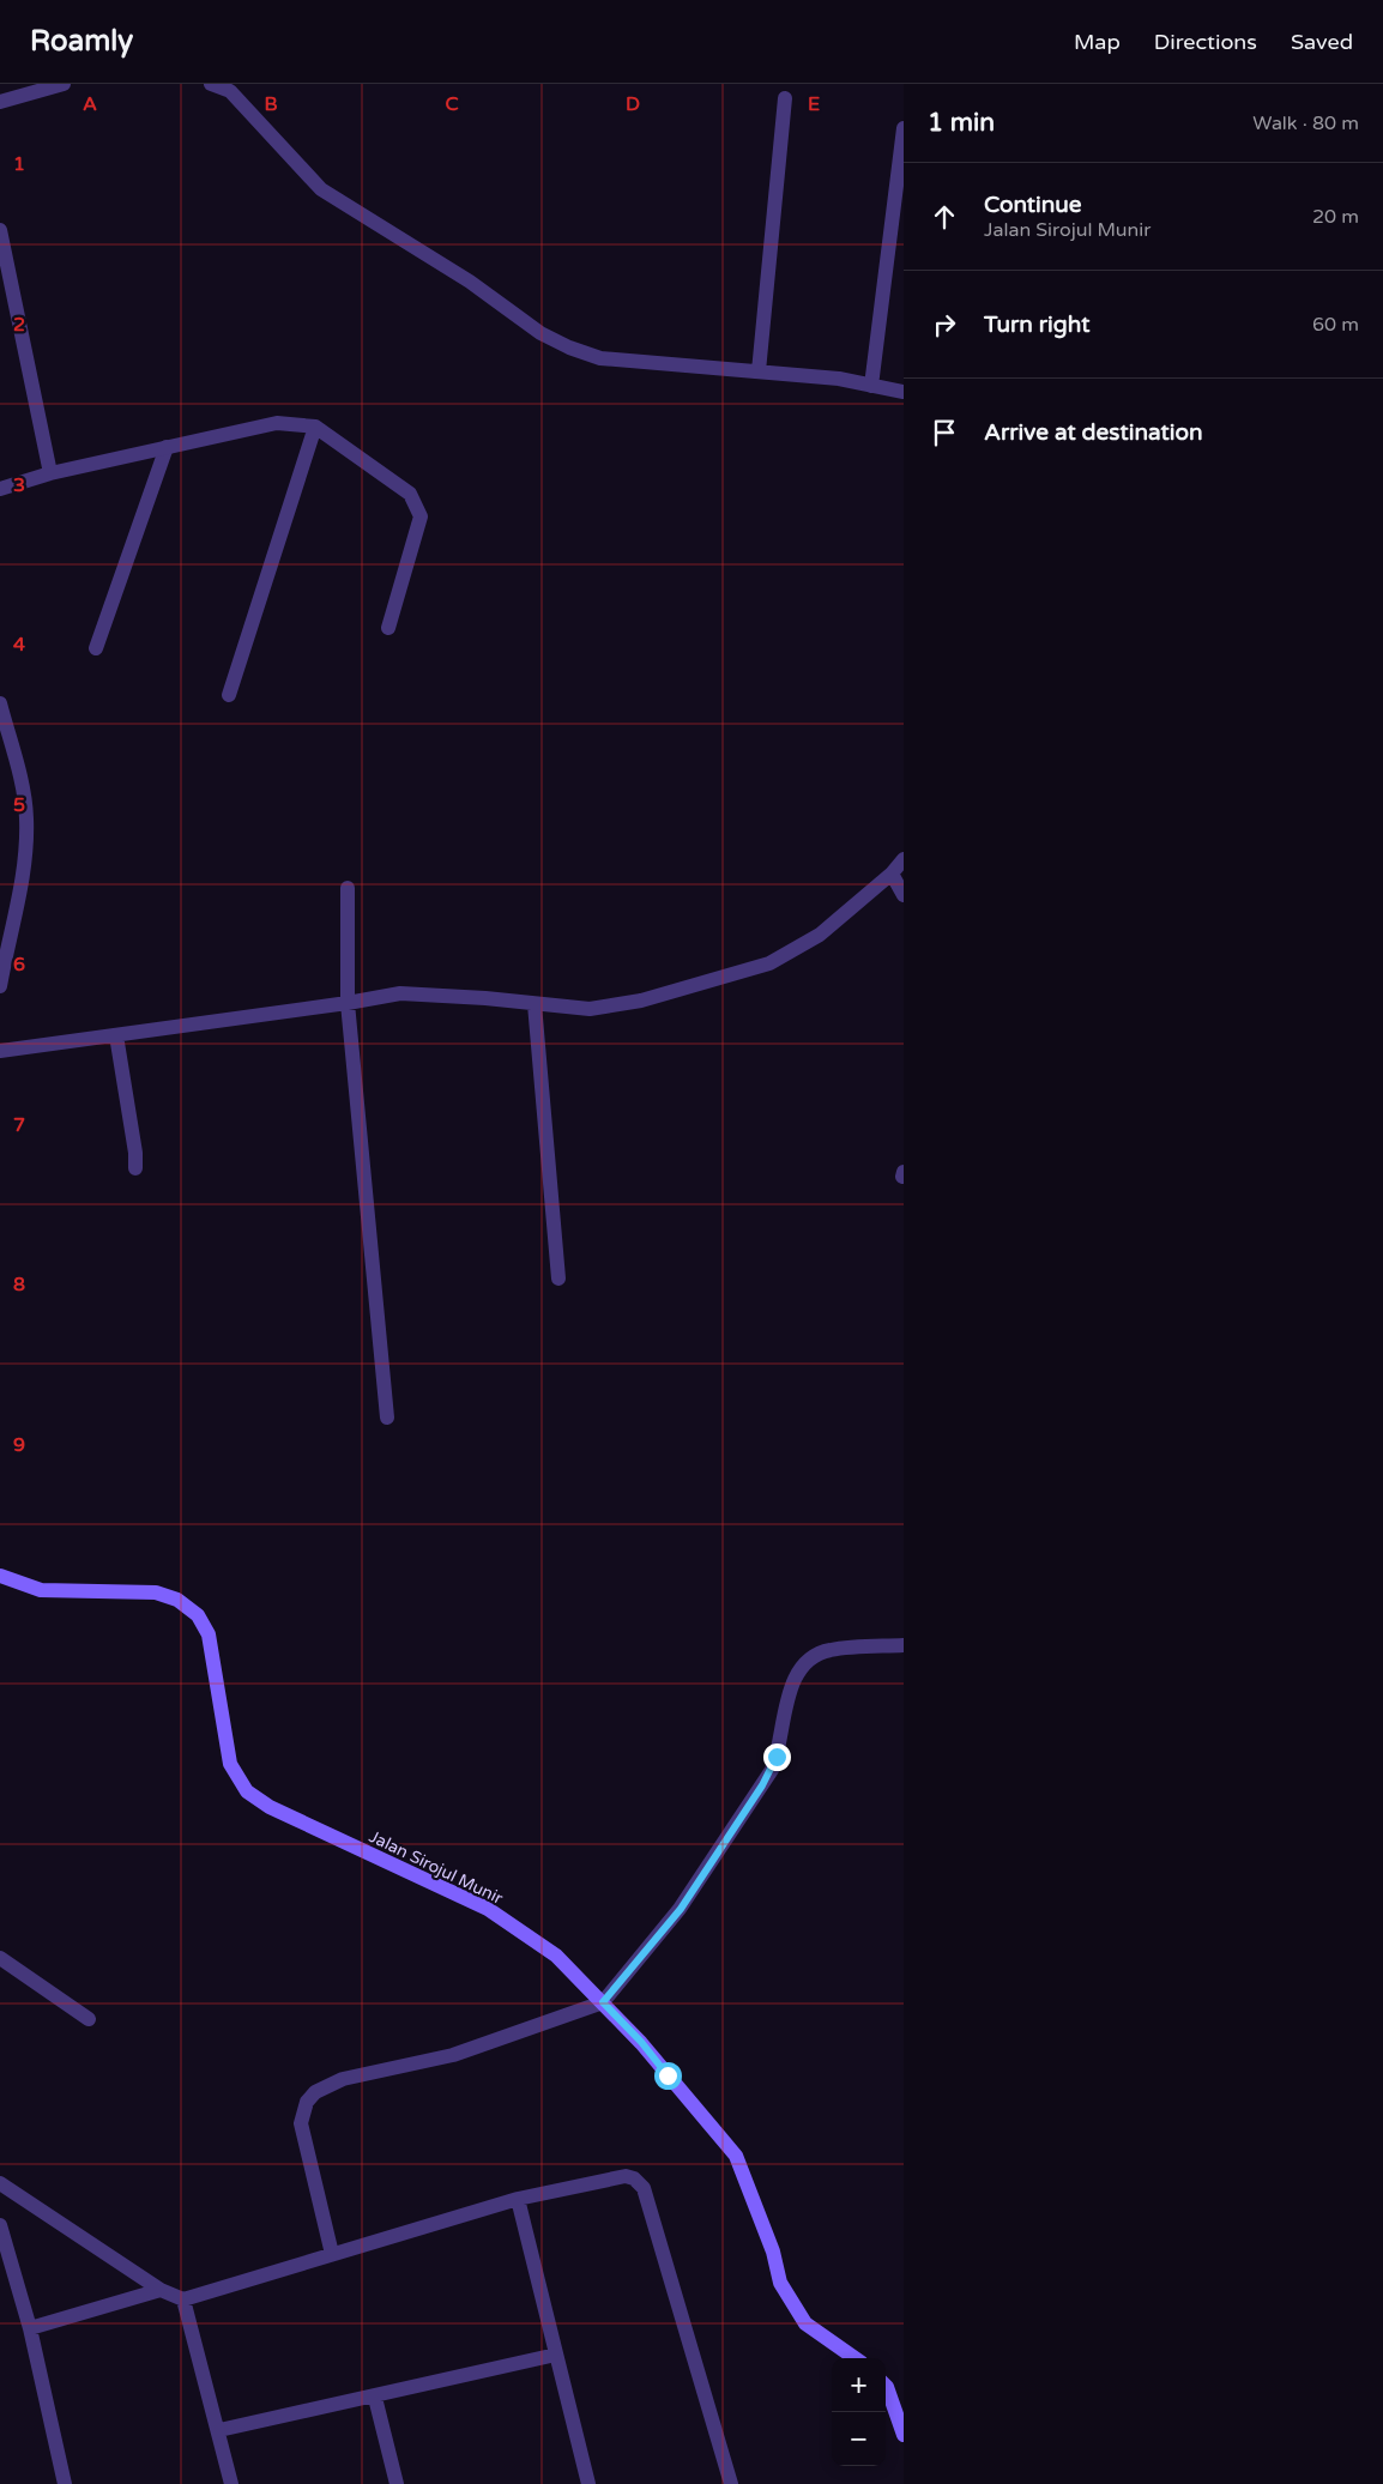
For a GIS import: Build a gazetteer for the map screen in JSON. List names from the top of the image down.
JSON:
{
  "streets": {
    "street": ["Jalan Sirojul Munir"]
  },
  "page": {
    "header": "Roamly",
    "nav": ["Map", "Directions", "Saved"],
    "heading": ["1 min", "Walk · 80 m"],
    "list": [
      ["Continue", "Jalan Sirojul Munir", "20 m"],
      ["Turn right", "60 m"],
      "Arrive at destination"
    ],
    "map_buttons": ["+", "−"]
  },
  "grid": {
    "columns": [
      "A",
      "B",
      "C",
      "D",
      "E"
    ],
    "rows": [
      "1",
      "2",
      "3",
      "4",
      "5",
      "6",
      "7",
      "8",
      "9"
    ]
  }
}
